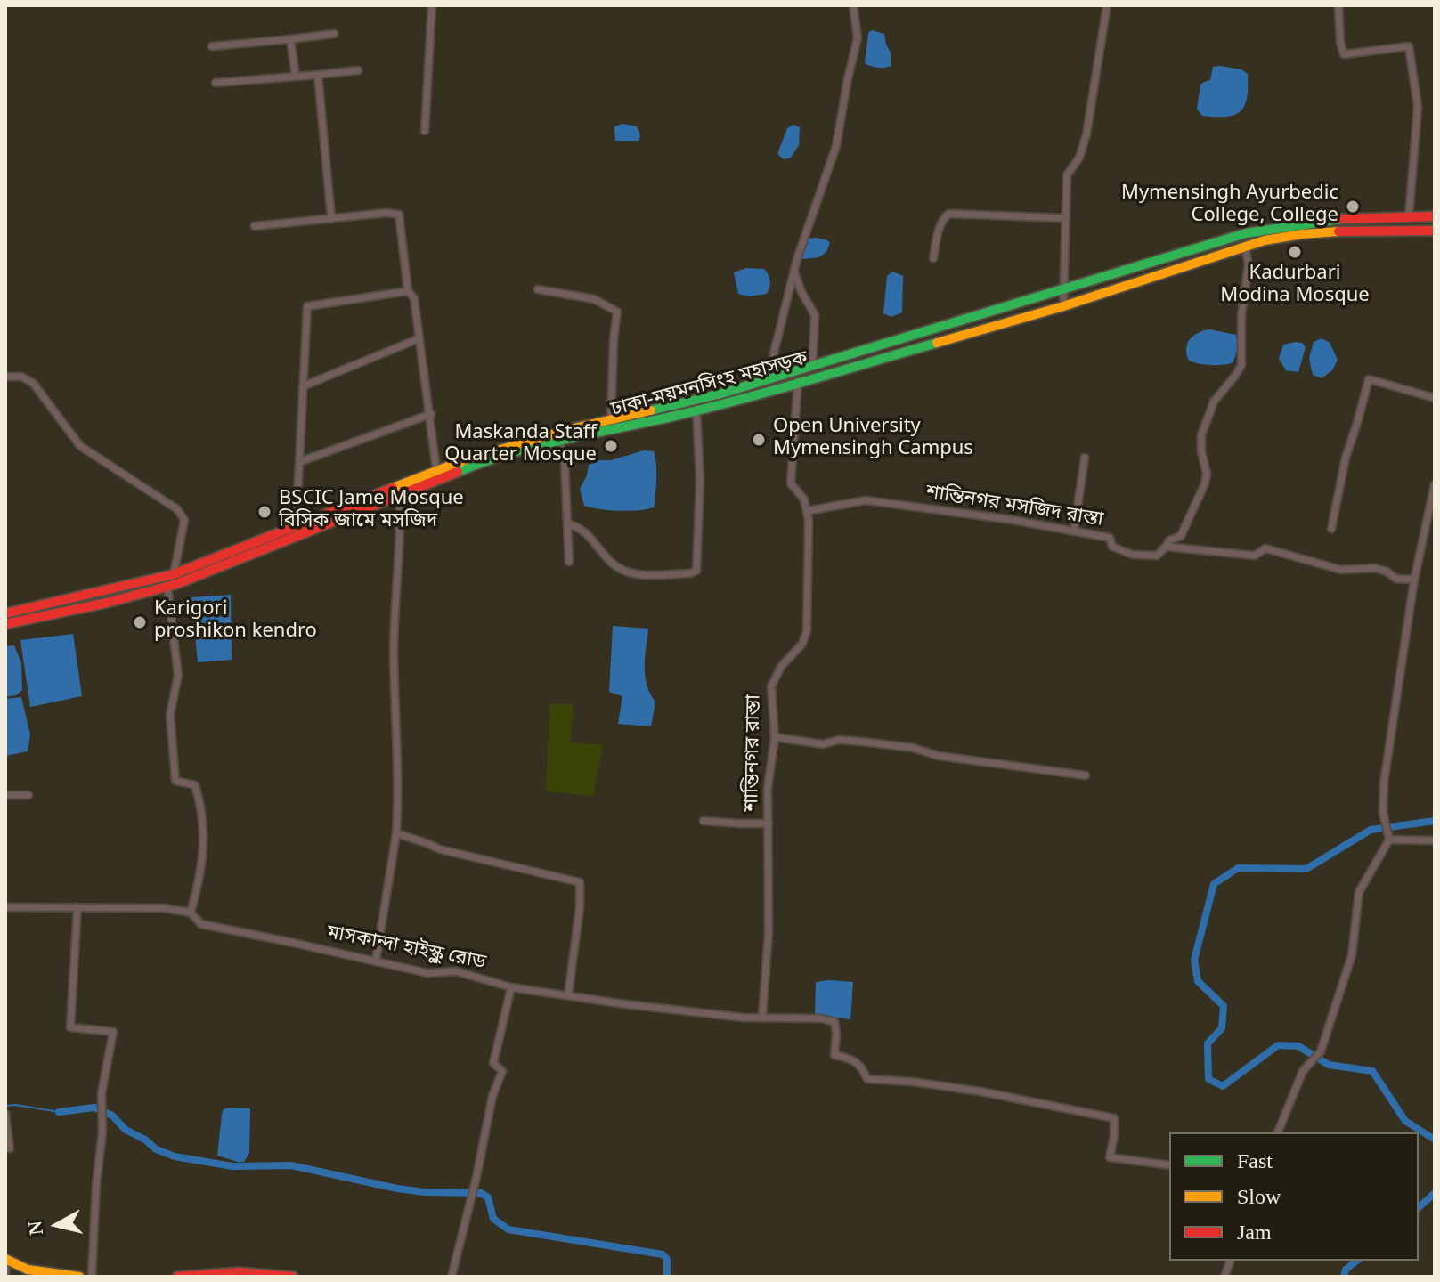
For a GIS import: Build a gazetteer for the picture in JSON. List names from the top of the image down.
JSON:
{
  "streets": {
    "main road": ["ঢাকা-ময়মনসিংহ মহাসড়ক"],
    "street": ["শান্তিনগর মসজিদ রাস্তা", "শান্তিনগর রাস্তা", "মাসকান্দা হাইস্কুল রোড"]
  },
  "crossings": [
    ["ঢাকা-ময়মনসিংহ মহাসড়ক", "শান্তিনগর রাস্তা"],
    ["শান্তিনগর মসজিদ রাস্তা", "শান্তিনগর রাস্তা"],
    ["শান্তিনগর রাস্তা", "মাসকান্দা হাইস্কুল রোড"]
  ],
  "places": [
    "Mymensingh Ayurbedic College, College",
    "Kadurbari Modina Mosque",
    "Open University Mymensingh Campus",
    "Maskanda Staff Quarter Mosque",
    "BSCIC Jame Mosque বিসিক জামে মসজিদ",
    "Karigori proshikon kendro"
  ],
  "legend": ["Fast", "Slow", "Jam"],
  "north": "left"
}
